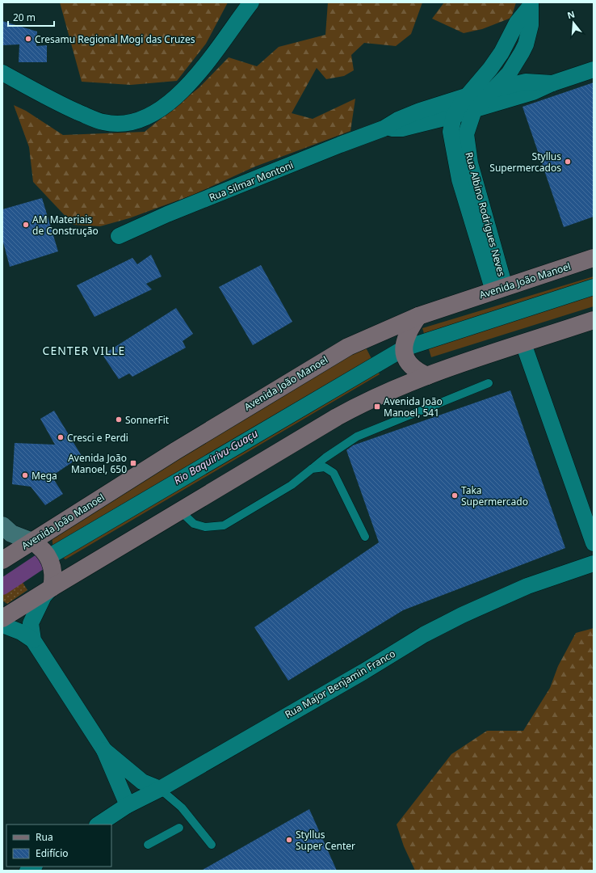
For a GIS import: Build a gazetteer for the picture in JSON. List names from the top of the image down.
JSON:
{
  "streets": {
    "main road": ["Avenida João Manoel"],
    "street": ["Rua Silmar Montoni", "Rua Albino Rodrigues Neves", "Rua Major Benjamin Franco"]
  },
  "crossings": [
    ["Rua Silmar Montoni", "Rua Albino Rodrigues Neves"],
    ["Rua Albino Rodrigues Neves", "Avenida João Manoel"]
  ],
  "districts": ["CENTER VILLE"],
  "water": ["Rio Baquirivu-Guaçu"],
  "places": {
    "other": [
      "Cresamu Regional Mogi das Cruzes",
      "Styllus Supermercados",
      "AM Materiais de Construção",
      "SonnerFit",
      "Cresci e Perdi",
      "Mega",
      "Taka Supermercado",
      "Styllus Super Center"
    ],
    "transit": ["Avenida João Manoel, 541", "Avenida João Manoel, 650"]
  },
  "legend": ["Rua", "Edifício"],
  "scale_bar": "20 m",
  "north": "top"
}
